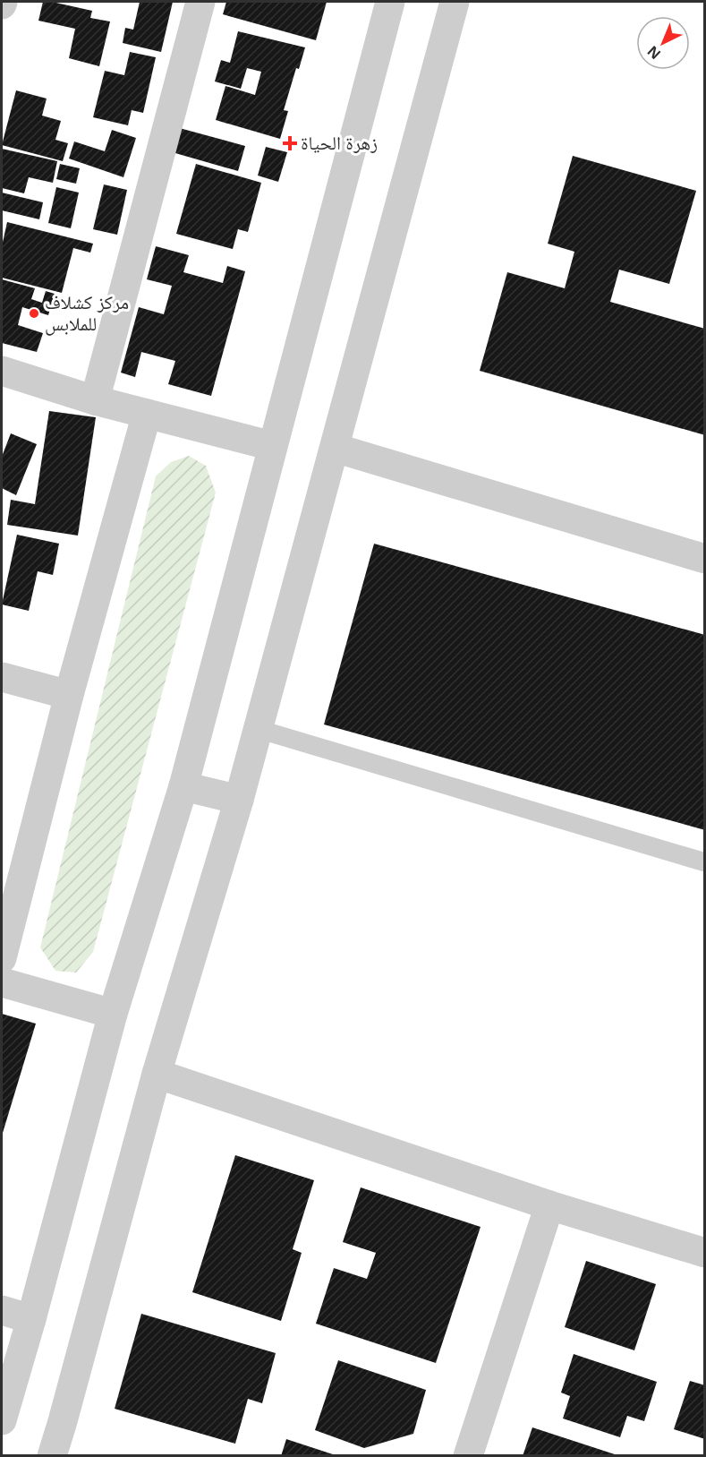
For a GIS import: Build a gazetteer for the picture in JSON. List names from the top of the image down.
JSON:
{
  "places": {
    "health": ["زهرة الحياة"],
    "other": ["مركز كشلاف للملابس"]
  },
  "north": "bottom left"
}
